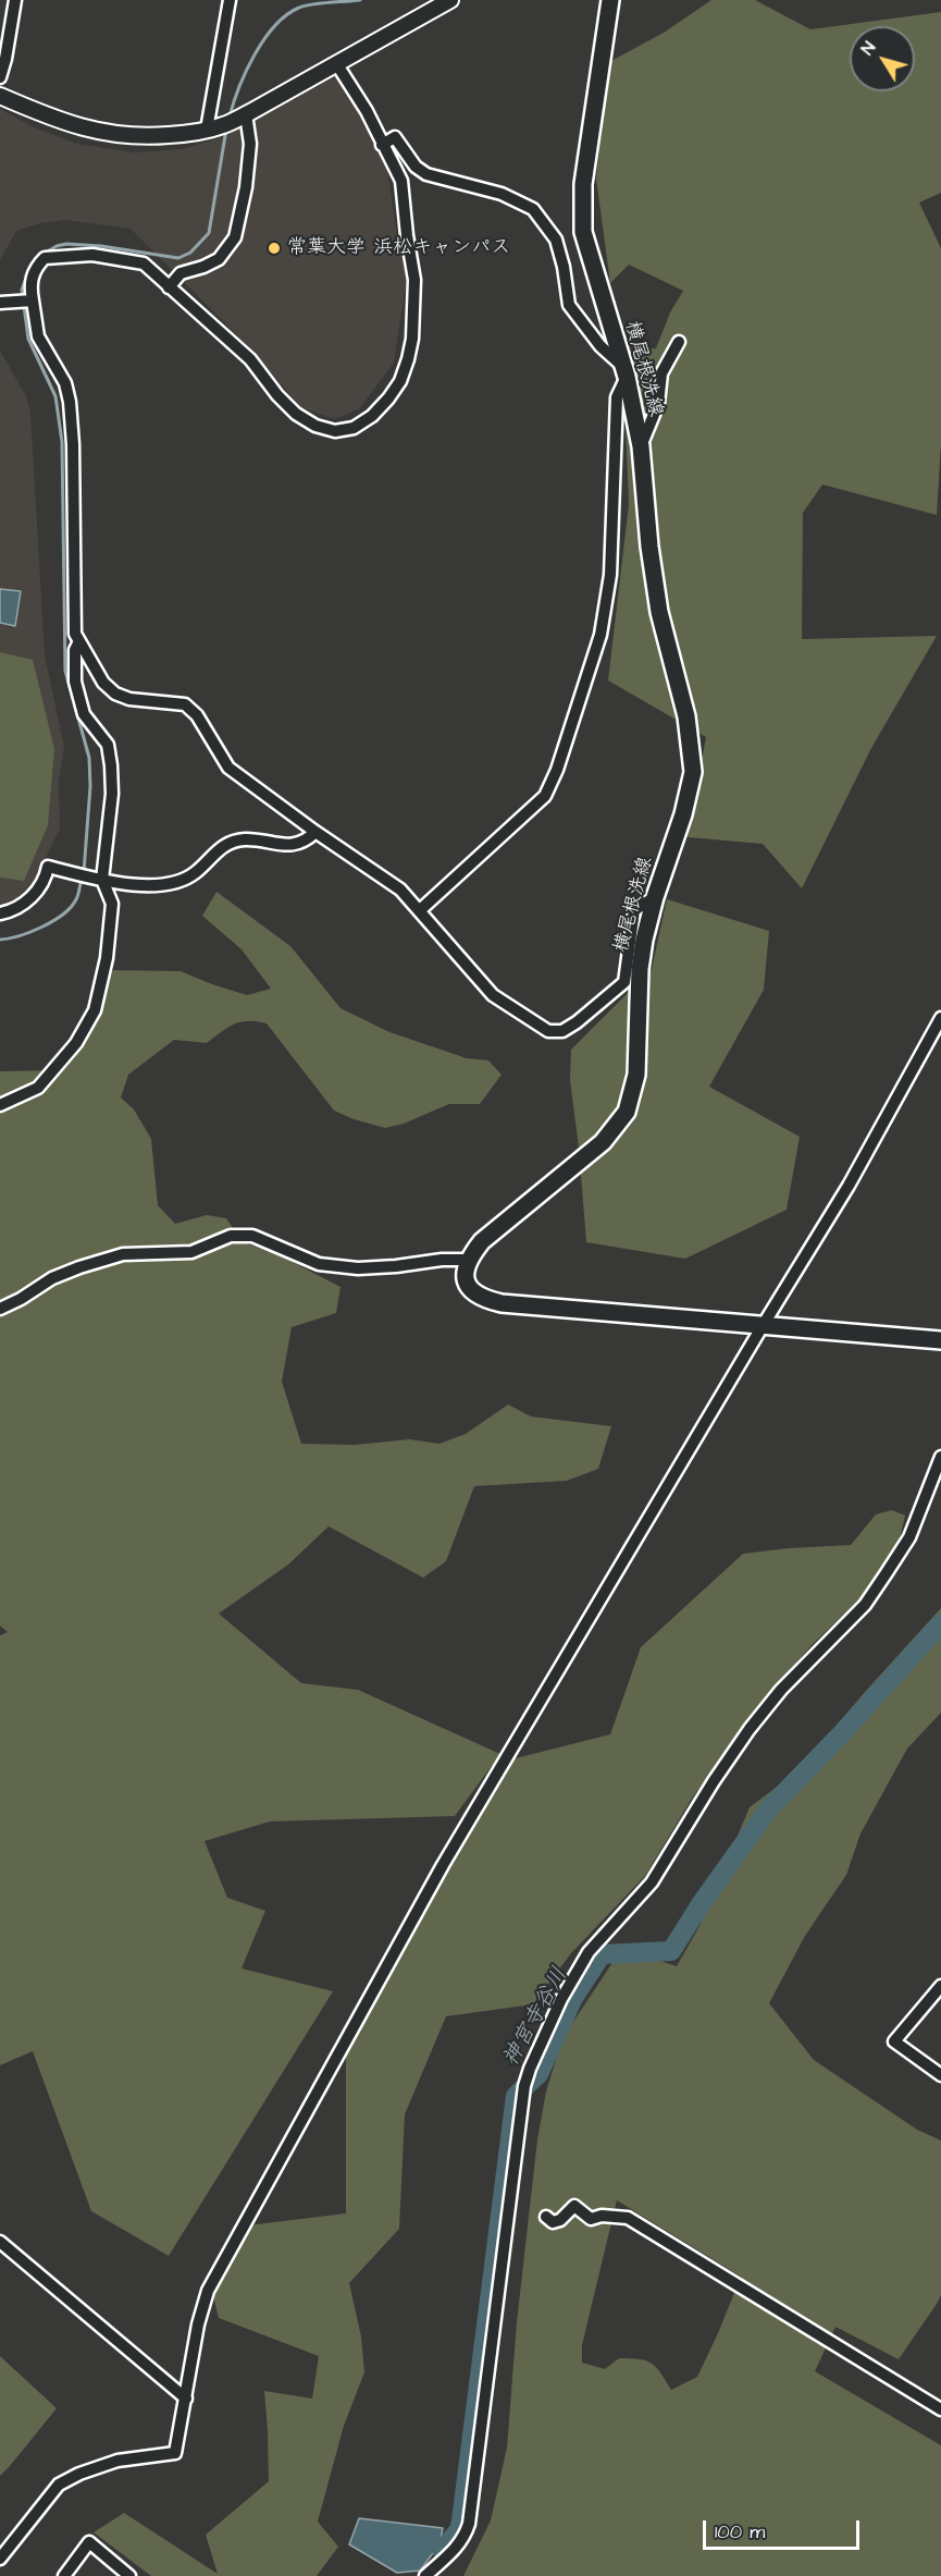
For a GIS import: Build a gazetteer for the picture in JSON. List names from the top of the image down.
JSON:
{
  "streets": {
    "main road": ["横尾根洗線"]
  },
  "water": ["神宮寺谷川"],
  "places": ["常葉大学 浜松キャンパス"],
  "scale_bar": "100 m",
  "north": "top left"
}
